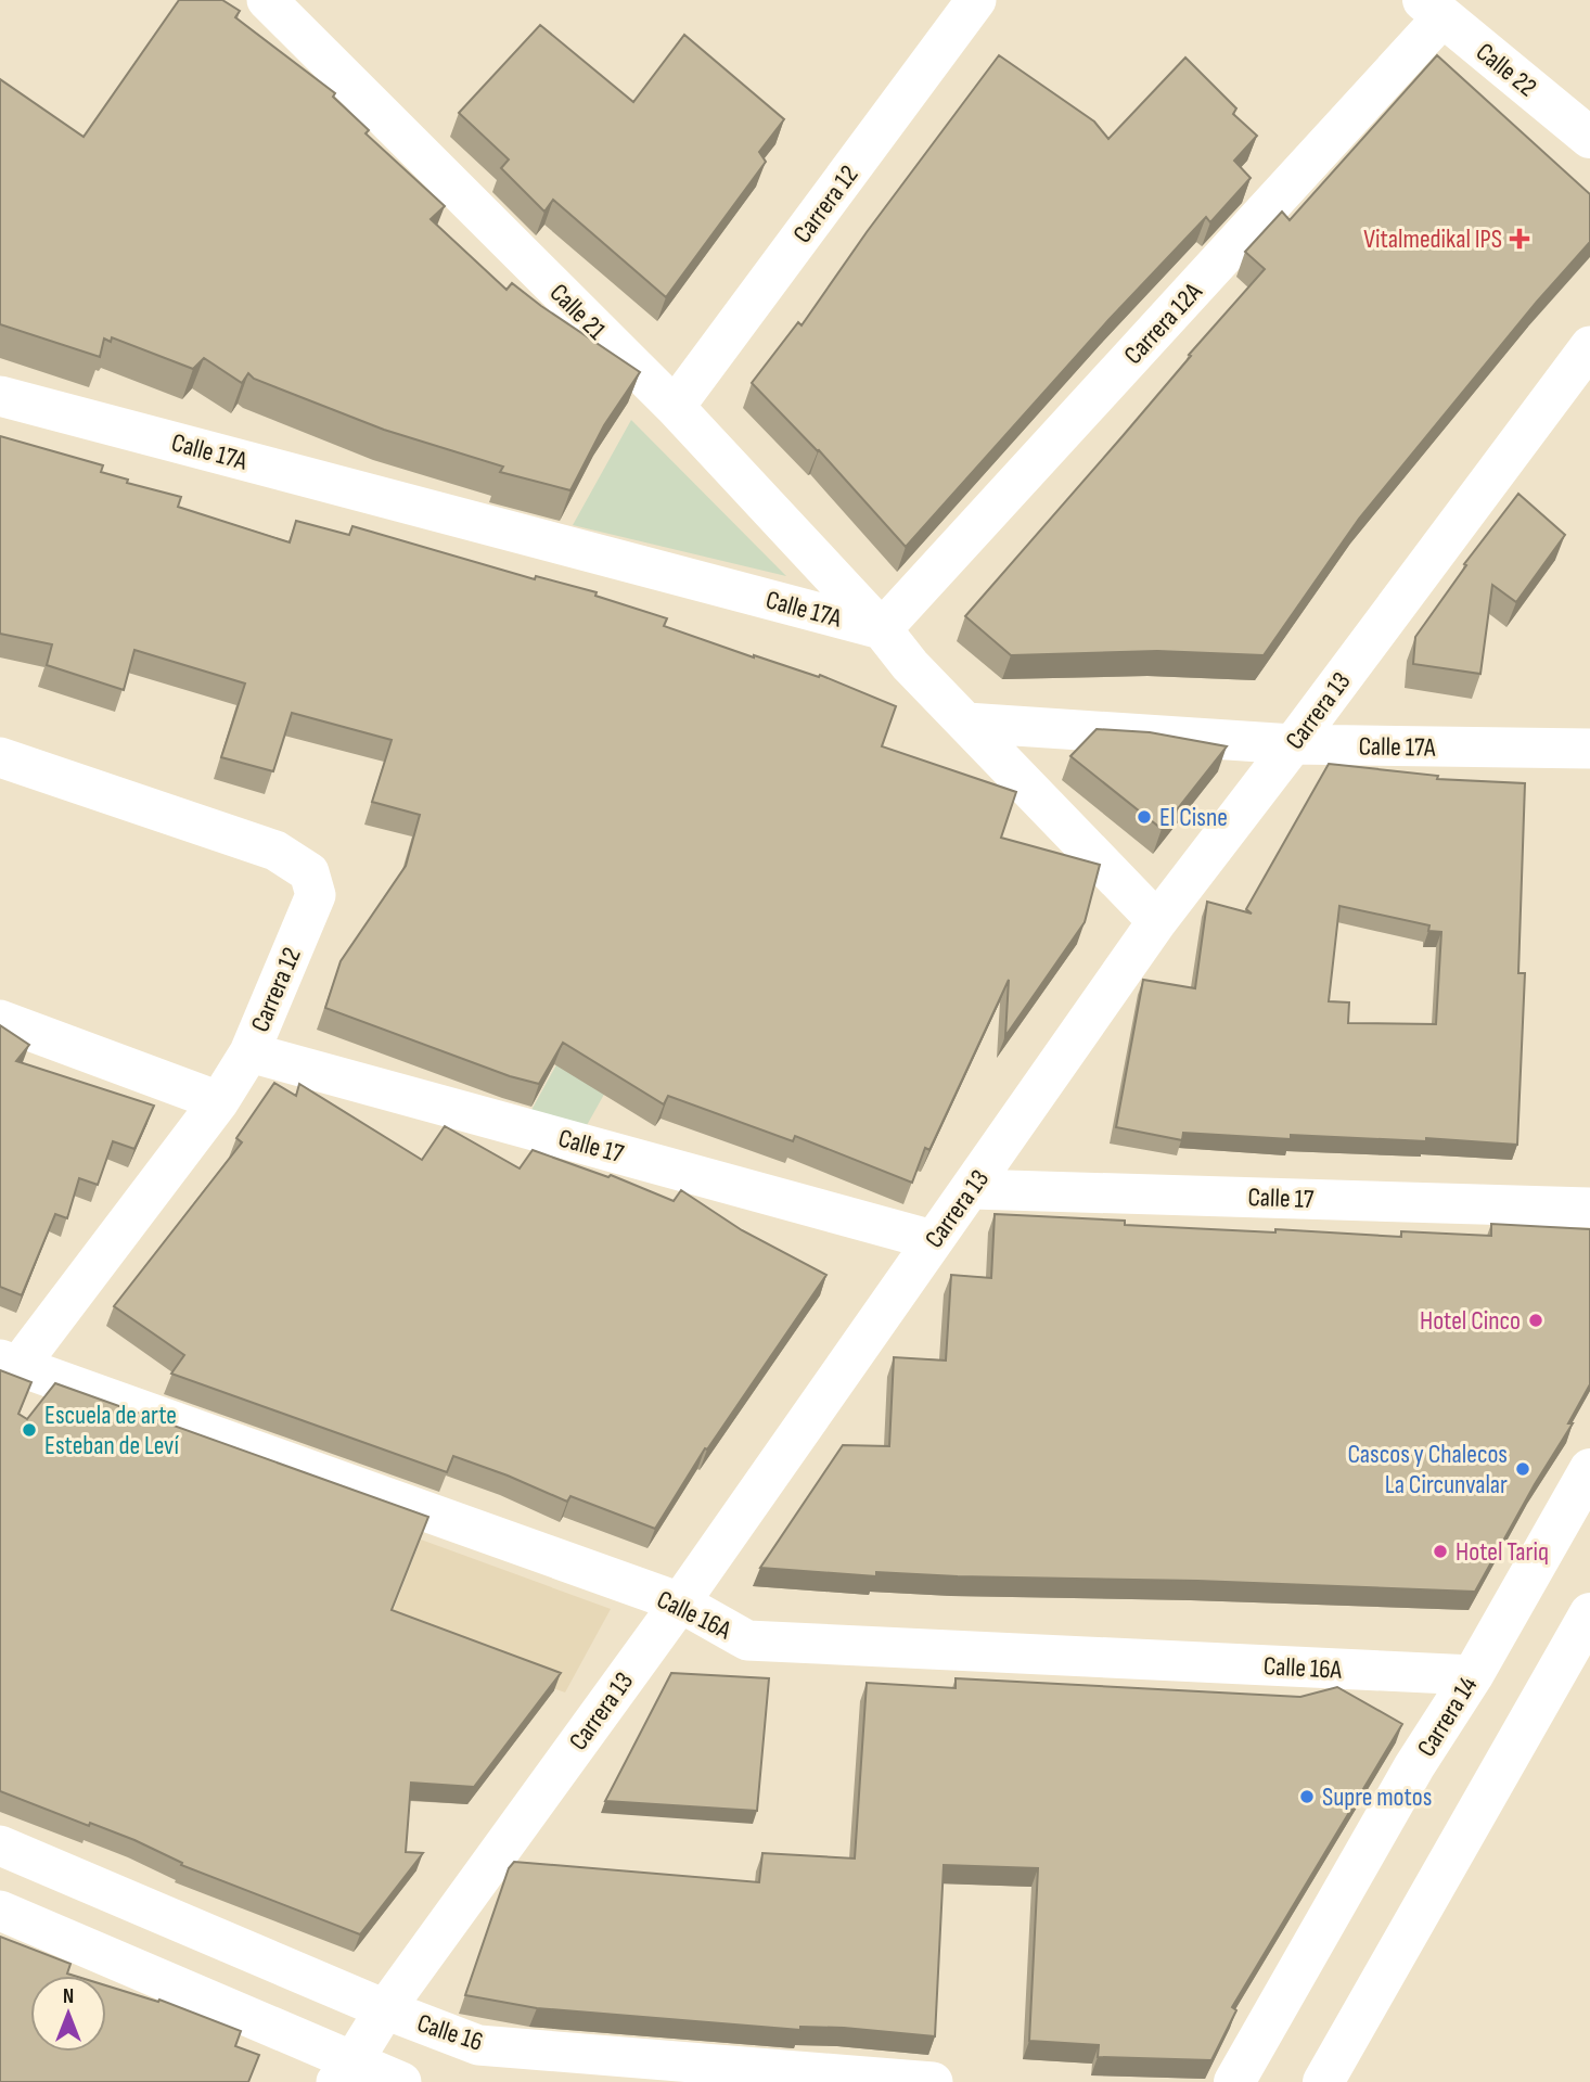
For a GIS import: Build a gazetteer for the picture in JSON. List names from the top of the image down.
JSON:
{
  "streets": {
    "main road": ["Calle 22", "Carrera 14"],
    "street": [
      "Carrera 12",
      "Calle 21",
      "Carrera 12A",
      "Calle 17A",
      "Carrera 13",
      "Calle 17",
      "Calle 16A",
      "Calle 16"
    ]
  },
  "crossings": [
    ["Calle 22", "Carrera 12A"],
    ["Carrera 12", "Calle 21"],
    ["Carrera 12", "Calle 17"],
    ["Carrera 12", "Calle 16A"],
    ["Calle 21", "Carrera 12A"],
    ["Calle 21", "Calle 17A"],
    ["Carrera 12A", "Calle 17A"],
    ["Calle 17A", "Carrera 13"],
    ["Carrera 13", "Calle 17"],
    ["Carrera 13", "Calle 16A"],
    ["Carrera 13", "Calle 16"],
    ["Calle 16A", "Carrera 14"]
  ],
  "places": {
    "health": ["Vitalmedikal IPS"],
    "other": [
      "El Cisne",
      "Hotel Cinco",
      "Escuela de arte Esteban de Leví",
      "Cascos y Chalecos La Circunvalar",
      "Hotel Tariq",
      "Supre motos"
    ]
  },
  "north": "top"
}
